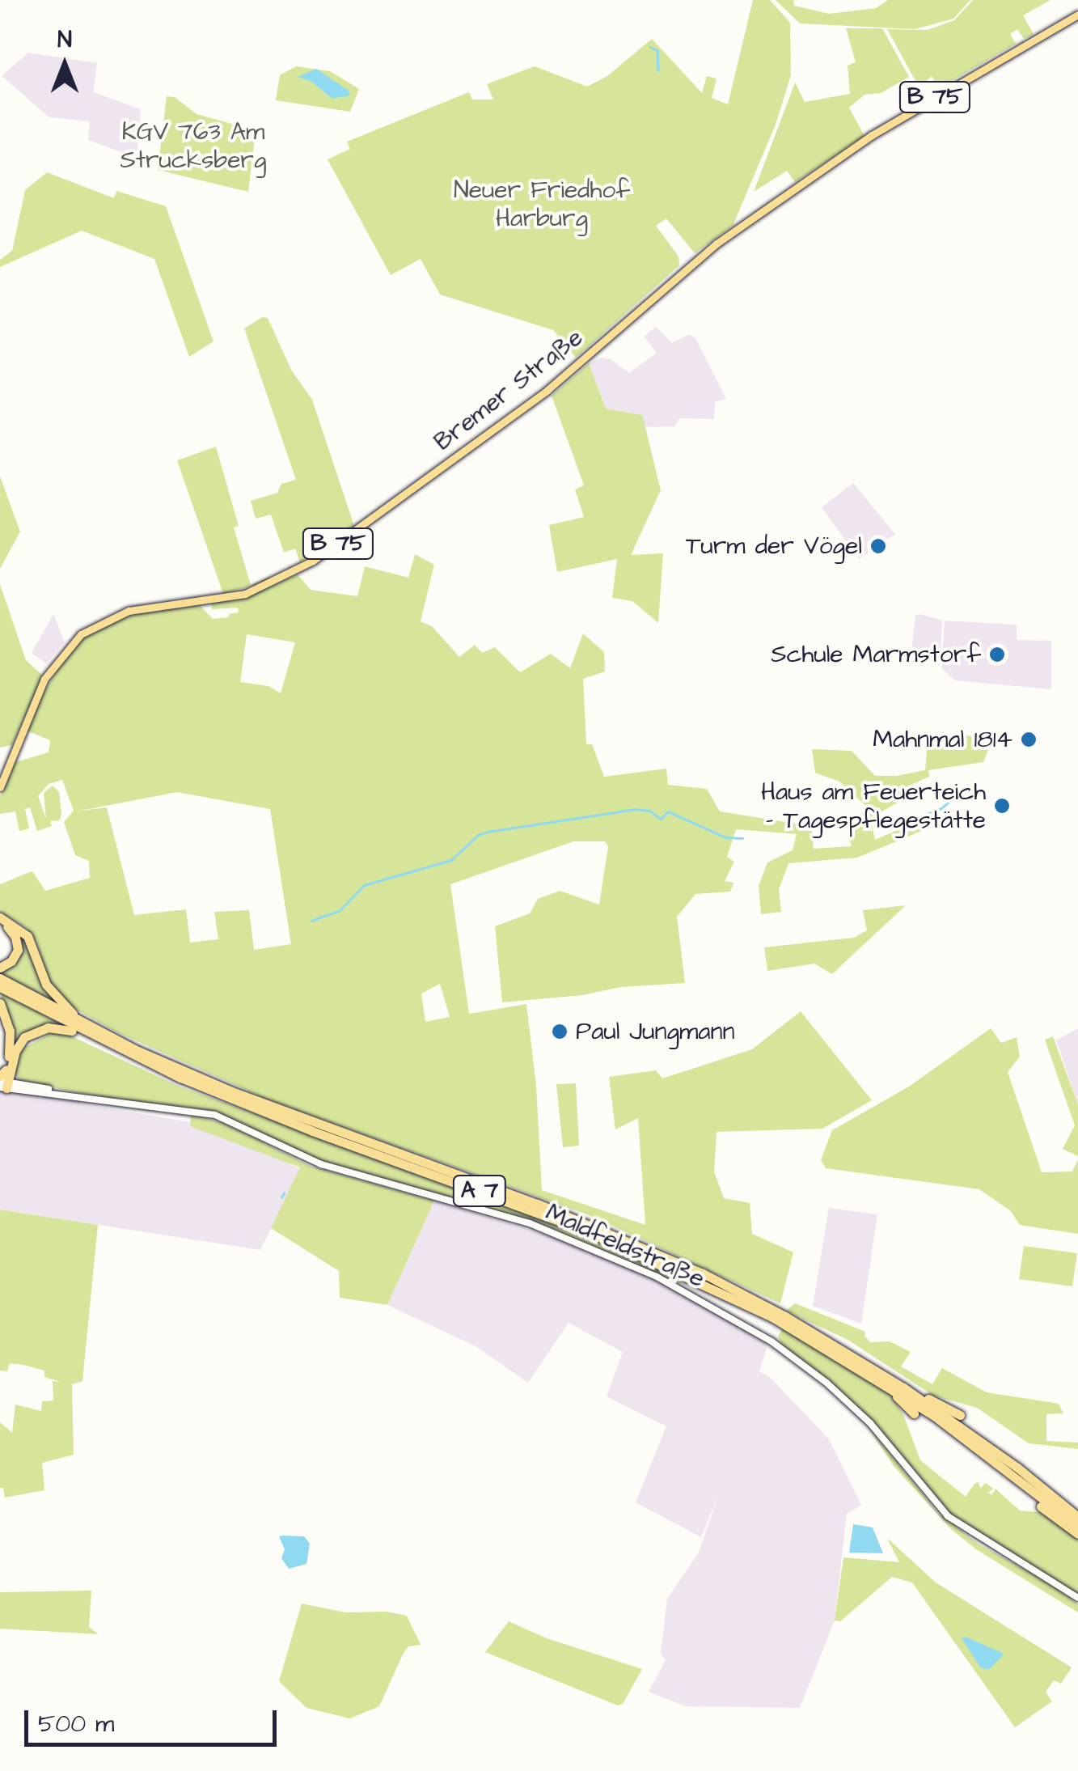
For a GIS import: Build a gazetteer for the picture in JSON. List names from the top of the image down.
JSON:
{
  "streets": {
    "highway": ["A 7"],
    "main road": ["B 75", "Bremer Straße", "Maldfeldstraße"]
  },
  "parks": ["KGV 763 Am Strucksberg", "Neuer Friedhof Harburg"],
  "places": [
    "Turm der Vögel",
    "Schule Marmstorf",
    "Mahnmal 1814",
    "Haus am Feuerteich - Tagespflegestätte",
    "Paul Jungmann"
  ],
  "scale_bar": "500 m",
  "north": "top"
}
